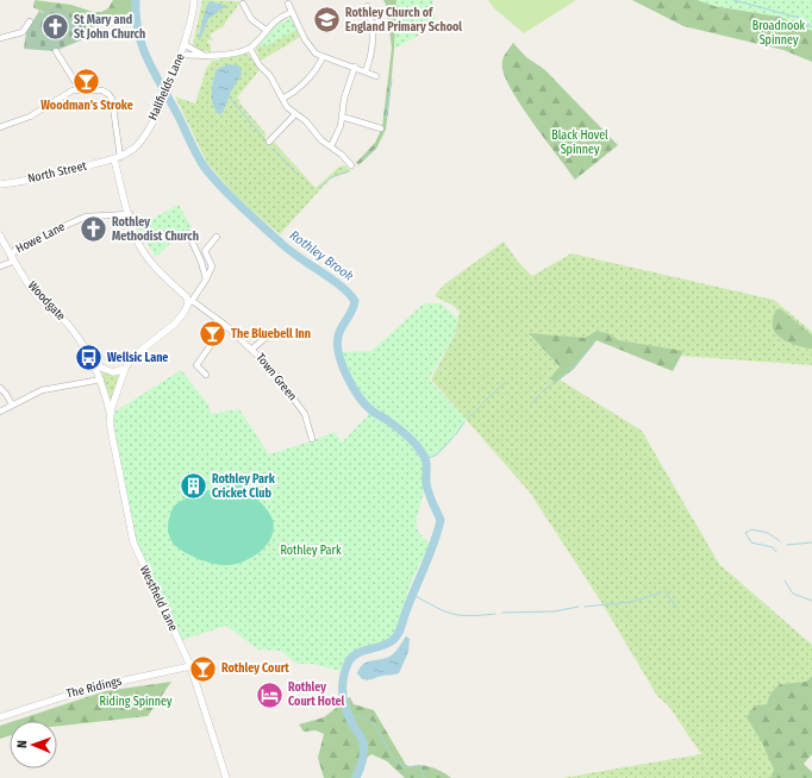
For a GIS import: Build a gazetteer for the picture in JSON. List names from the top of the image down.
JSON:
{
  "streets": {
    "street": [
      "Hallfields Lane",
      "North Street",
      "Howe Lane",
      "Woodgate",
      "Town Green",
      "Westfield Lane",
      "The Ridings"
    ]
  },
  "crossings": [
    ["Hallfields Lane", "North Street"],
    ["Howe Lane", "Woodgate"],
    ["Woodgate", "Westfield Lane"],
    ["Westfield Lane", "The Ridings"]
  ],
  "water": ["Rothley Brook"],
  "parks": [
    "Broadnook Spinney",
    "Black Hovel Spinney",
    "Rothley Park",
    "Riding Spinney"
  ],
  "places": {
    "school or university": ["Rothley Church of England Primary School"],
    "church": ["St Mary and St John Church", "Rothley Methodist Church"],
    "bar": ["Woodman's Stroke", "The Bluebell Inn", "Rothley Court"],
    "bus stop": ["Wellsic Lane"],
    "building": ["Rothley Park Cricket Club"],
    "hotel": ["Rothley Court Hotel"]
  },
  "north": "left"
}
